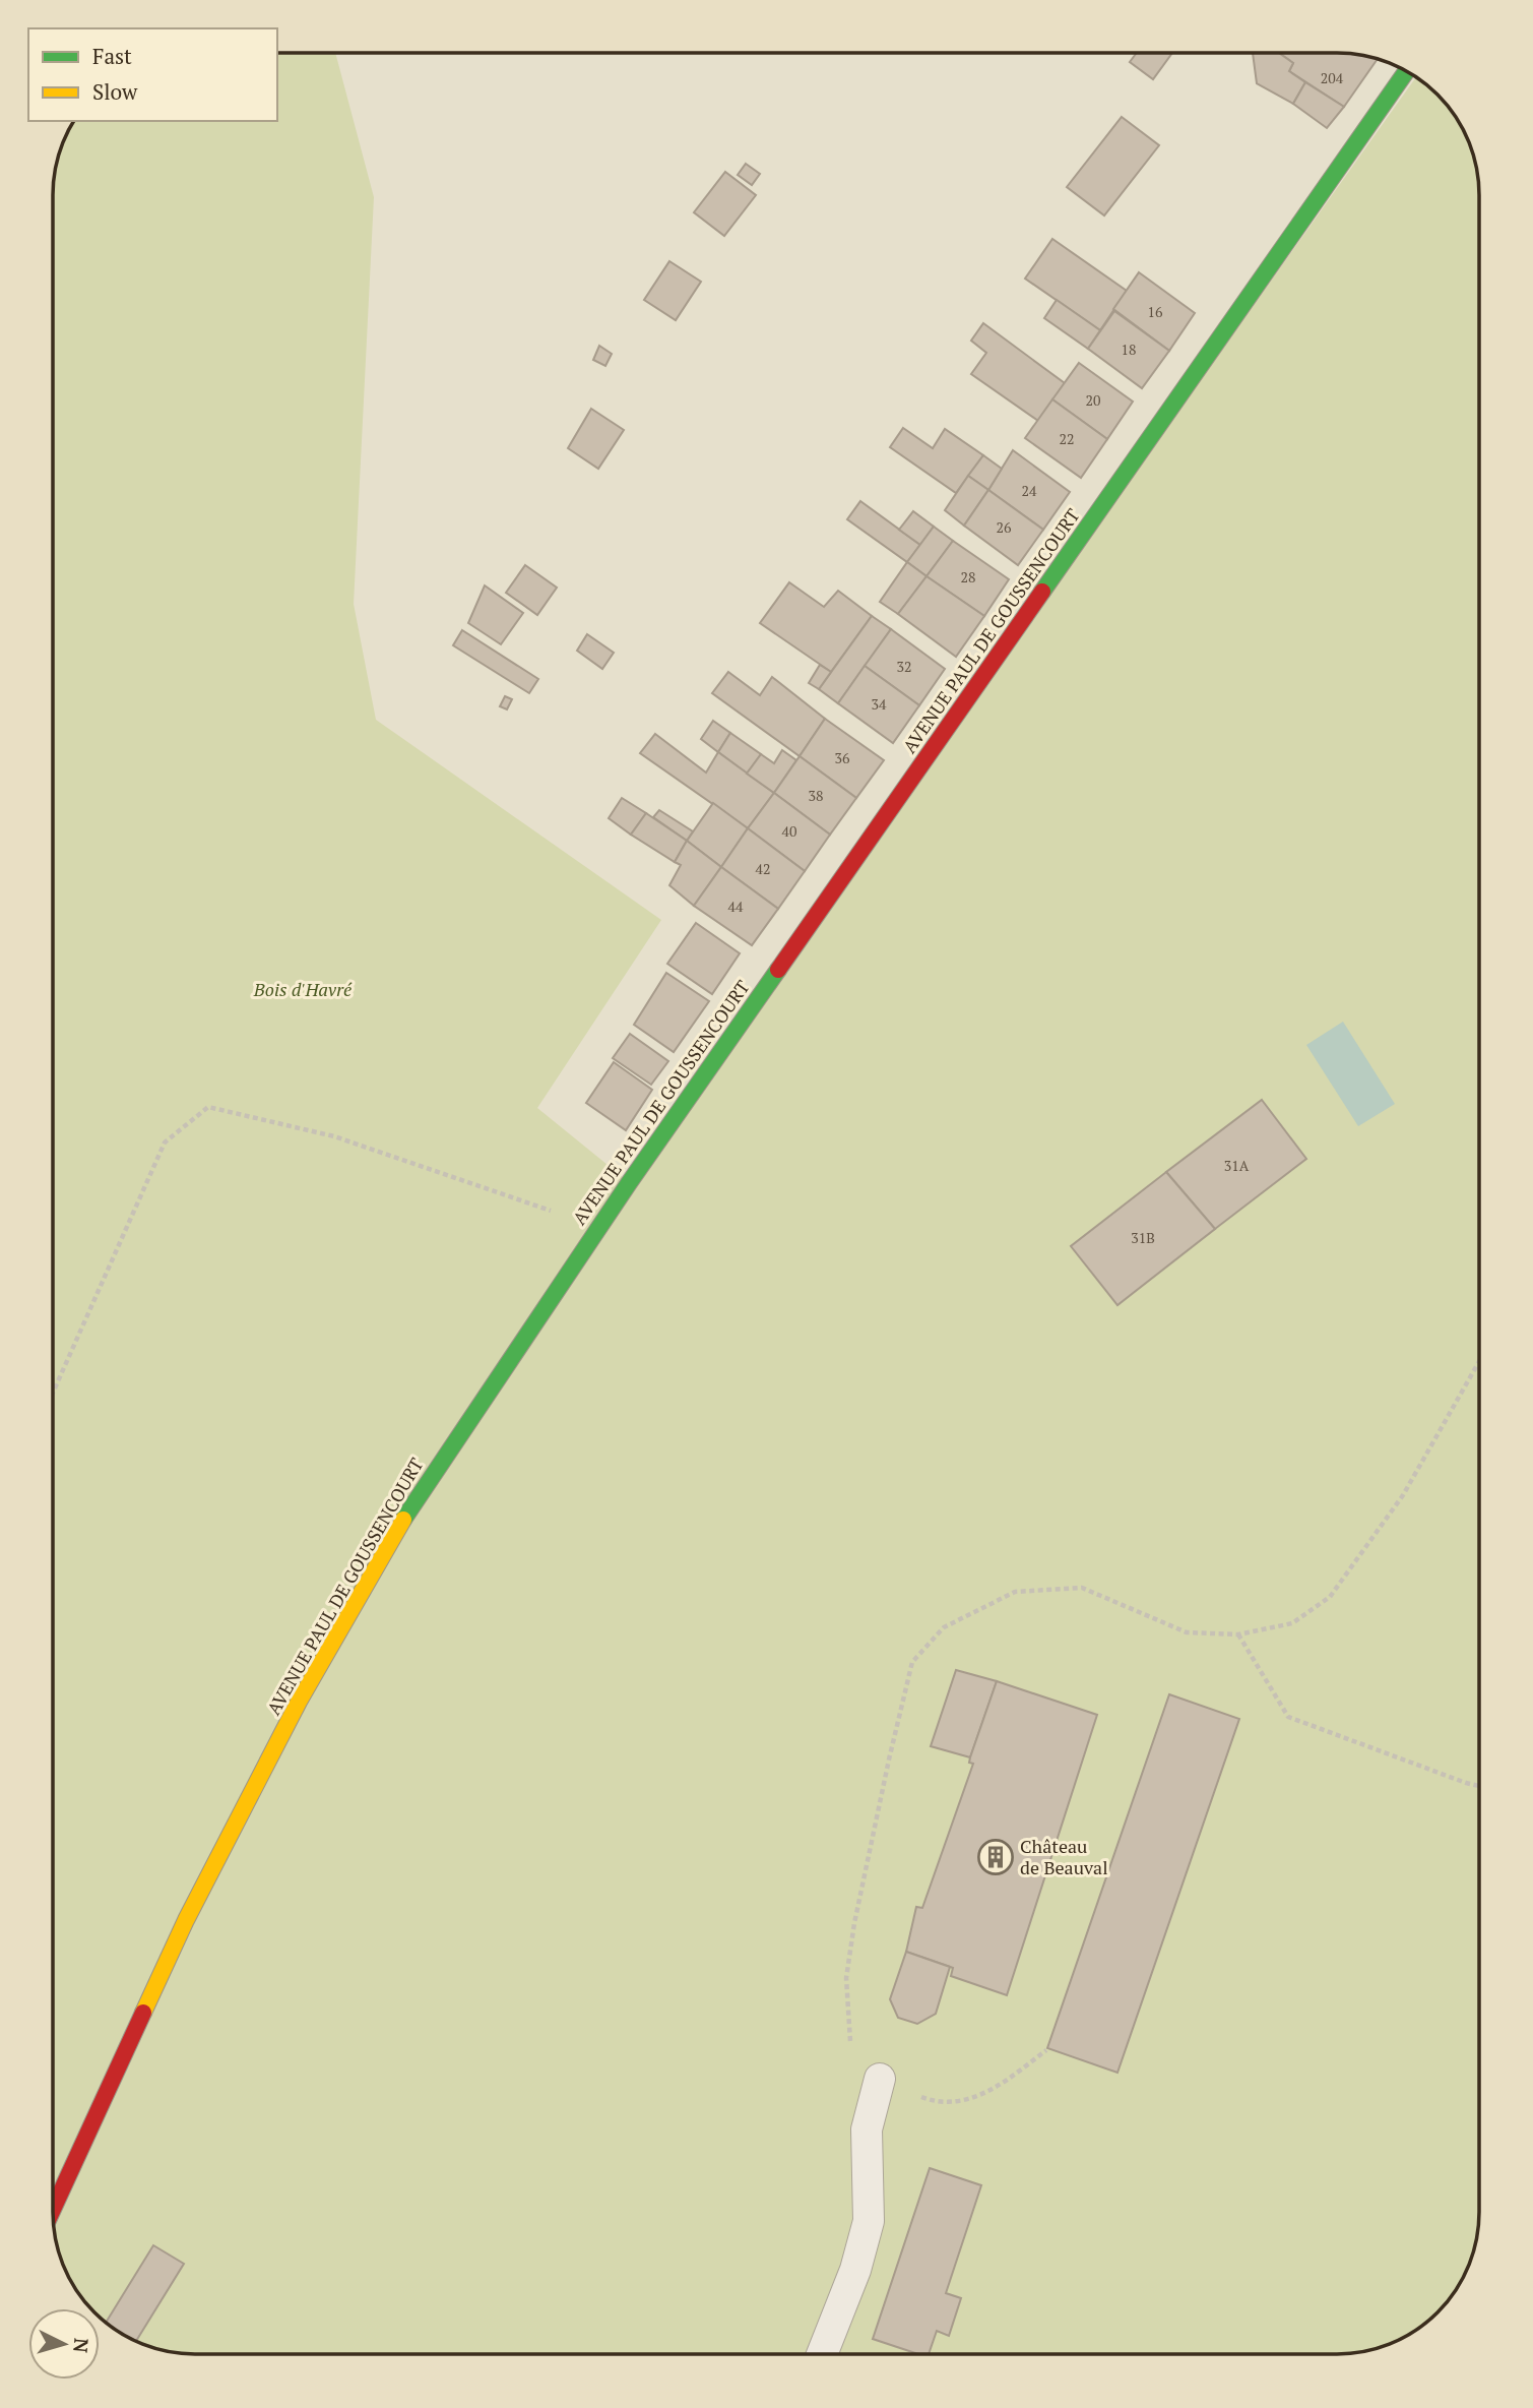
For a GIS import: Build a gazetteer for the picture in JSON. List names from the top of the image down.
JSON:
{
  "streets": {
    "street": ["AVENUE PAUL DE GOUSSENCOURT"]
  },
  "parks": ["Bois d'Havré"],
  "places": {
    "building": ["Château de Beauval"]
  },
  "house_numbers": [
    "204",
    "16",
    "18",
    "20",
    "22",
    "24",
    "26",
    "28",
    "32",
    "34",
    "36",
    "38",
    "40",
    "42",
    "44",
    "31A",
    "31B"
  ],
  "legend": ["Fast", "Slow"],
  "north": "right"
}
